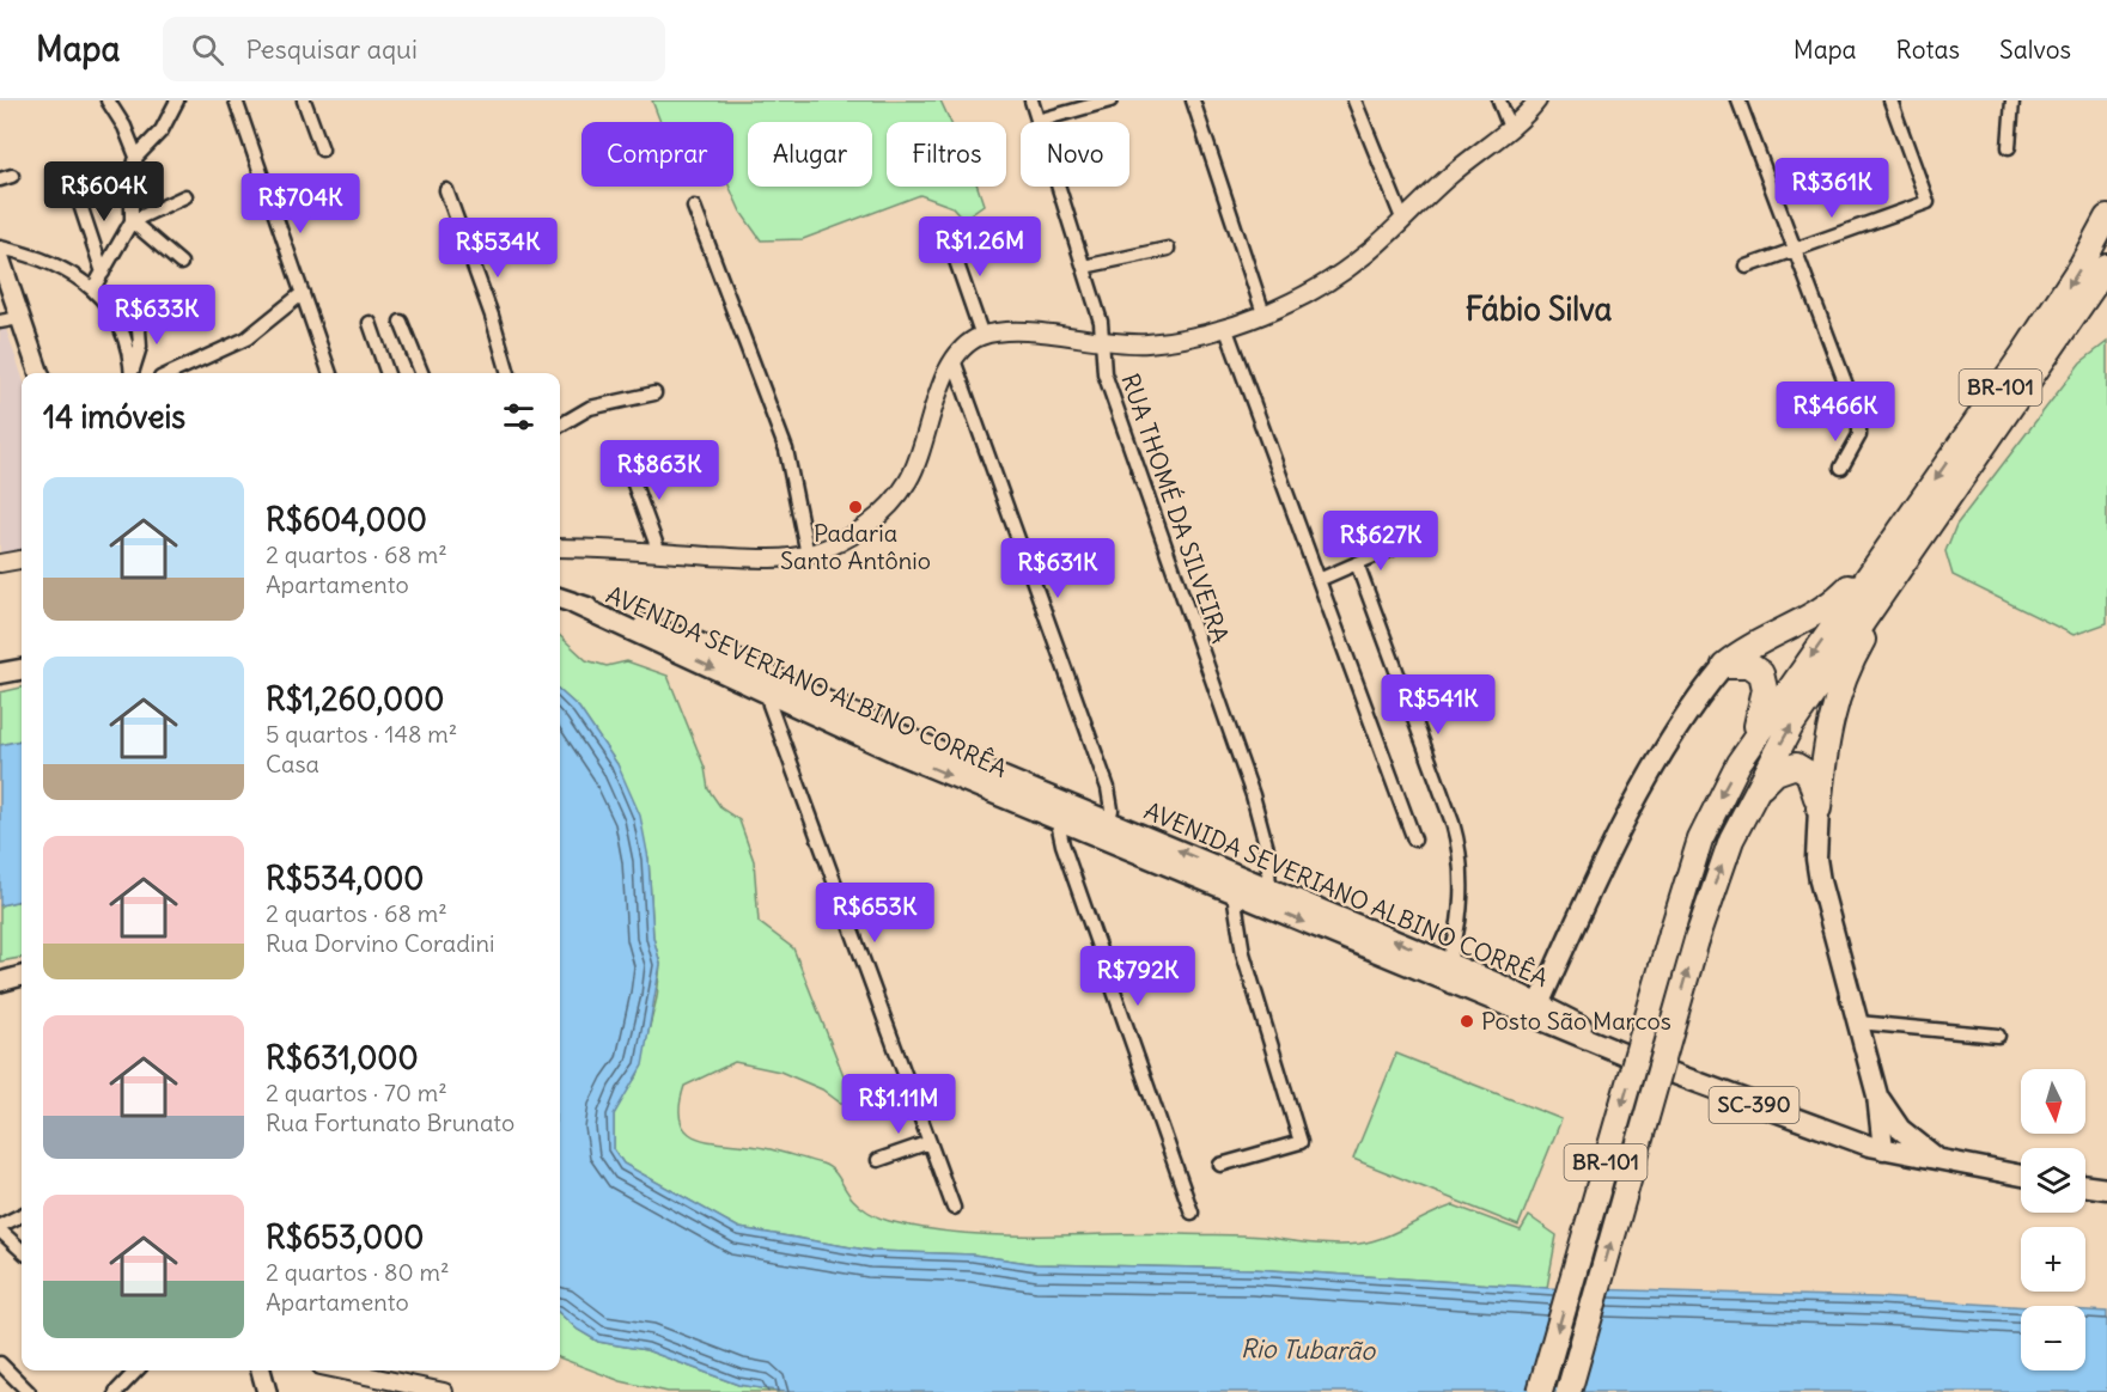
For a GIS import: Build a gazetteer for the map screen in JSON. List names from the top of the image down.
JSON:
{
  "streets": {
    "highway": ["BR-101"],
    "main road": ["AVENIDA SEVERIANO ALBINO CORRÊA", "SC-390"],
    "street": ["RUA THOMÉ DA SILVEIRA"]
  },
  "crossings": [
    ["RUA THOMÉ DA SILVEIRA", "AVENIDA SEVERIANO ALBINO CORRÊA"],
    ["AVENIDA SEVERIANO ALBINO CORRÊA", "SC-390"]
  ],
  "districts": ["Fábio Silva"],
  "water": ["Rio Tubarão"],
  "places": ["Padaria Santo Antônio", "Posto São Marcos"],
  "north": "bottom",
  "page": {
    "header": "Mapa",
    "search": "Pesquisar aqui",
    "nav": ["Mapa", "Rotas", "Salvos"],
    "chip": [
      "Comprar",
      "Alugar",
      "Filtros",
      "Novo"
    ],
    "price": [
      "R$361K",
      "R$604K",
      "R$704K",
      "R$1.26M",
      "R$534K",
      "R$633K",
      "R$466K",
      "R$863K",
      "R$627K",
      "R$631K",
      "R$541K",
      "R$653K",
      "R$792K",
      "R$1.11M"
    ],
    "heading": "14 imóveis",
    "list": [
      {
        "name": "R$604,000",
        "note": "2 quartos · 68 m² · Apartamento"
      },
      {
        "name": "R$1,260,000",
        "note": "5 quartos · 148 m² · Casa"
      },
      {
        "name": "R$534,000",
        "note": "2 quartos · 68 m² · Rua Dorvino Coradini"
      },
      {
        "name": "R$631,000",
        "note": "2 quartos · 70 m² · Rua Fortunato Brunato"
      },
      {
        "name": "R$653,000",
        "note": "2 quartos · 80 m² · Apartamento"
      }
    ],
    "map_buttons": ["+", "−"]
  }
}
